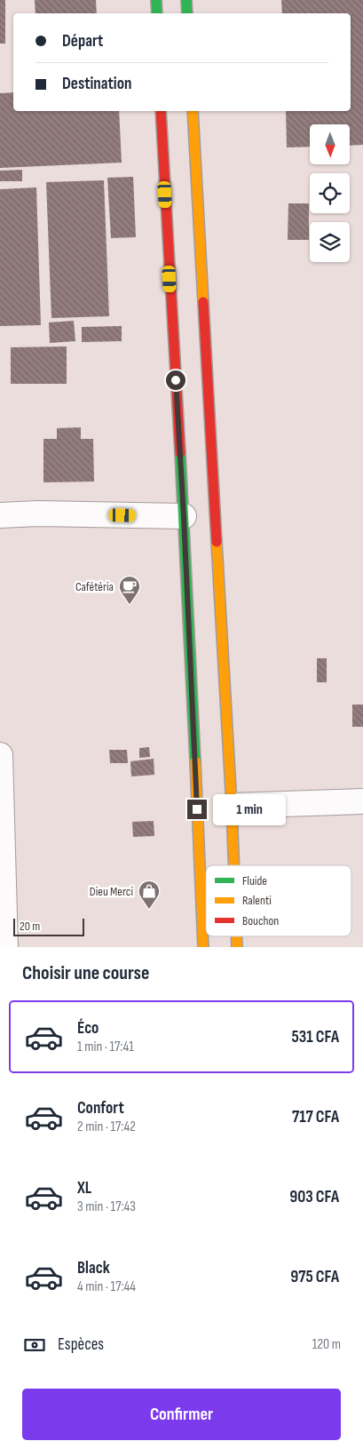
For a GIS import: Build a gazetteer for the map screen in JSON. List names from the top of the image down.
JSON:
{
  "places": {
    "cafe": ["Cafétéria"],
    "shop": ["Dieu Merci"]
  },
  "legend": ["Fluide", "Ralenti", "Bouchon"],
  "scale_bar": "20 m",
  "north": "bottom",
  "page": {
    "banner": ["Départ", "Destination"],
    "bubble": "1 min",
    "scale": "20 m",
    "heading": "Choisir une course",
    "list": [
      {
        "name": "Éco",
        "note": "1 min · 17:41",
        "value": "531 CFA"
      },
      {
        "name": "Confort",
        "note": "2 min · 17:42",
        "value": "717 CFA"
      },
      {
        "name": "XL",
        "note": "3 min · 17:43",
        "value": "903 CFA"
      },
      {
        "name": "Black",
        "note": "4 min · 17:44",
        "value": "975 CFA"
      }
    ],
    "pay": ["Espèces", "120 m"],
    "buttons": "Confirmer"
  }
}
